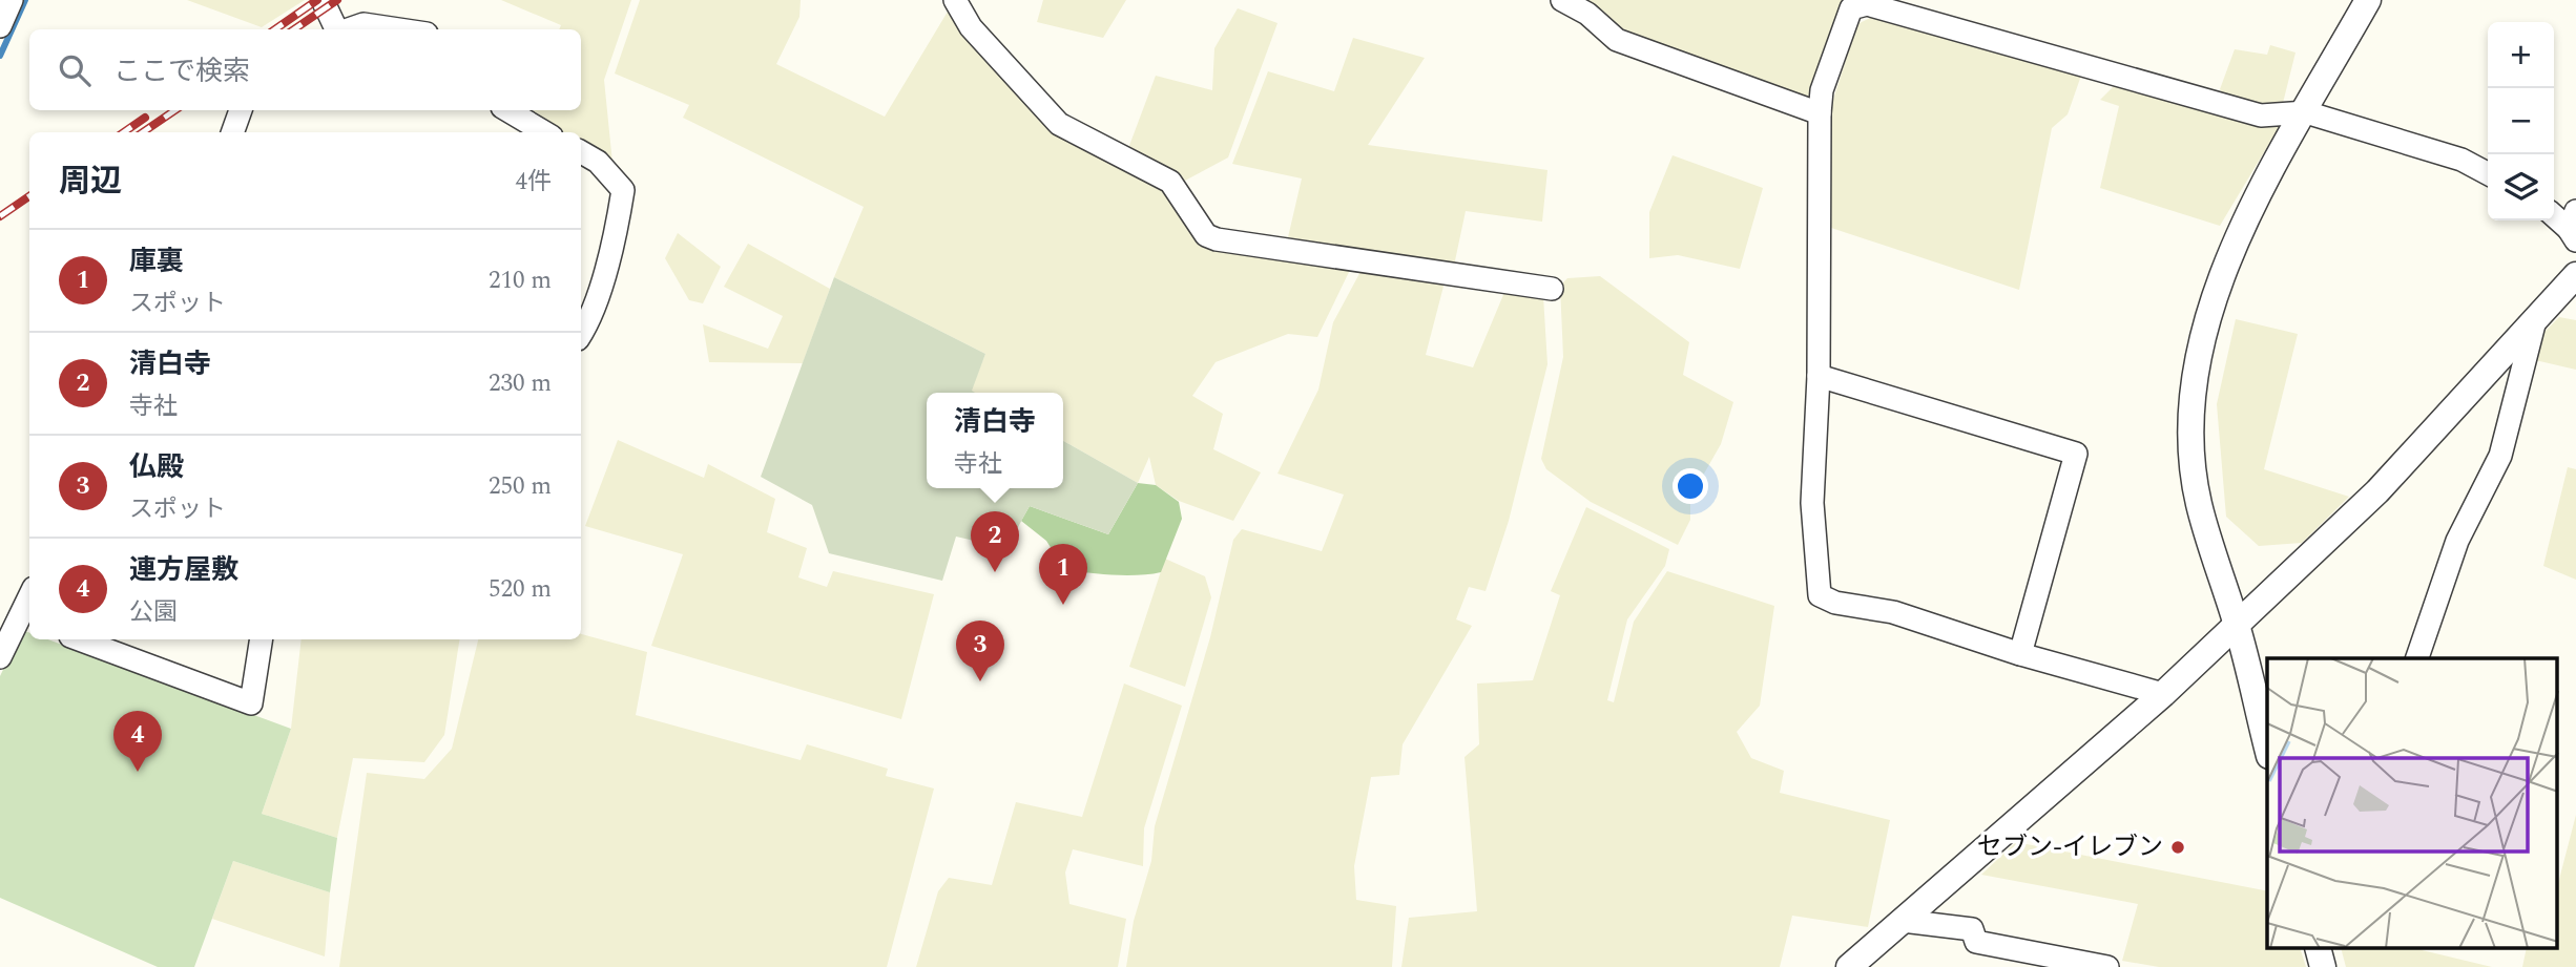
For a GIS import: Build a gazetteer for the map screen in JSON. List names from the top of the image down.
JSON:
{
  "places": ["セブン-イレブン"],
  "page": {
    "map_buttons": ["+", "−"],
    "search": "ここで検索",
    "heading": ["周辺", "4件"],
    "list": [
      {
        "mark": "1",
        "name": "庫裏",
        "note": "スポット",
        "value": "210 m"
      },
      {
        "mark": "2",
        "name": "清白寺",
        "note": "寺社",
        "value": "230 m"
      },
      {
        "mark": "3",
        "name": "仏殿",
        "note": "スポット",
        "value": "250 m"
      },
      {
        "mark": "4",
        "name": "連方屋敷",
        "note": "公園",
        "value": "520 m"
      }
    ],
    "popup": ["清白寺", "寺社"],
    "pins": [
      "2",
      "1",
      "3",
      "4"
    ]
  }
}
